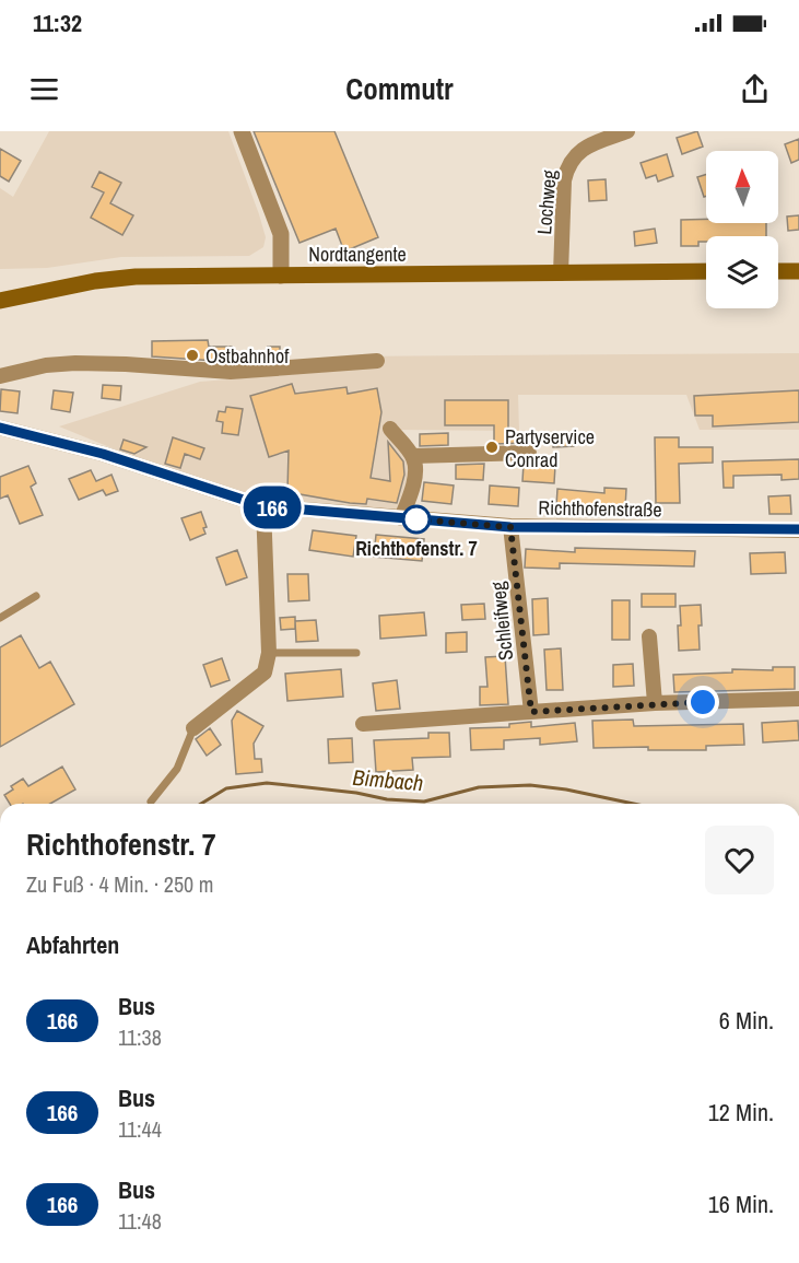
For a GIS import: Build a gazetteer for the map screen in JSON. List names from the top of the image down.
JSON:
{
  "streets": {
    "main road": ["Nordtangente"],
    "street": ["Lochweg", "Richthofenstraße", "Schleifweg"]
  },
  "crossings": [
    ["Lochweg", "Nordtangente"],
    ["Richthofenstraße", "Schleifweg"]
  ],
  "water": ["Bimbach"],
  "places": ["Ostbahnhof", "Partyservice Conrad", "Richthofenstr. 7"],
  "lines": ["bus line 166"],
  "north": "top",
  "page": {
    "status": "11:32",
    "header": "Commutr",
    "on_map": "166",
    "heading": [
      ["Richthofenstr. 7", "Zu Fuß · 4 Min. · 250 m"],
      "Abfahrten"
    ],
    "list": [
      {
        "mark": "166",
        "name": "Bus",
        "note": "11:38",
        "value": "6 Min."
      },
      {
        "mark": "166",
        "name": "Bus",
        "note": "11:44",
        "value": "12 Min."
      },
      {
        "mark": "166",
        "name": "Bus",
        "note": "11:48",
        "value": "16 Min."
      }
    ]
  }
}
